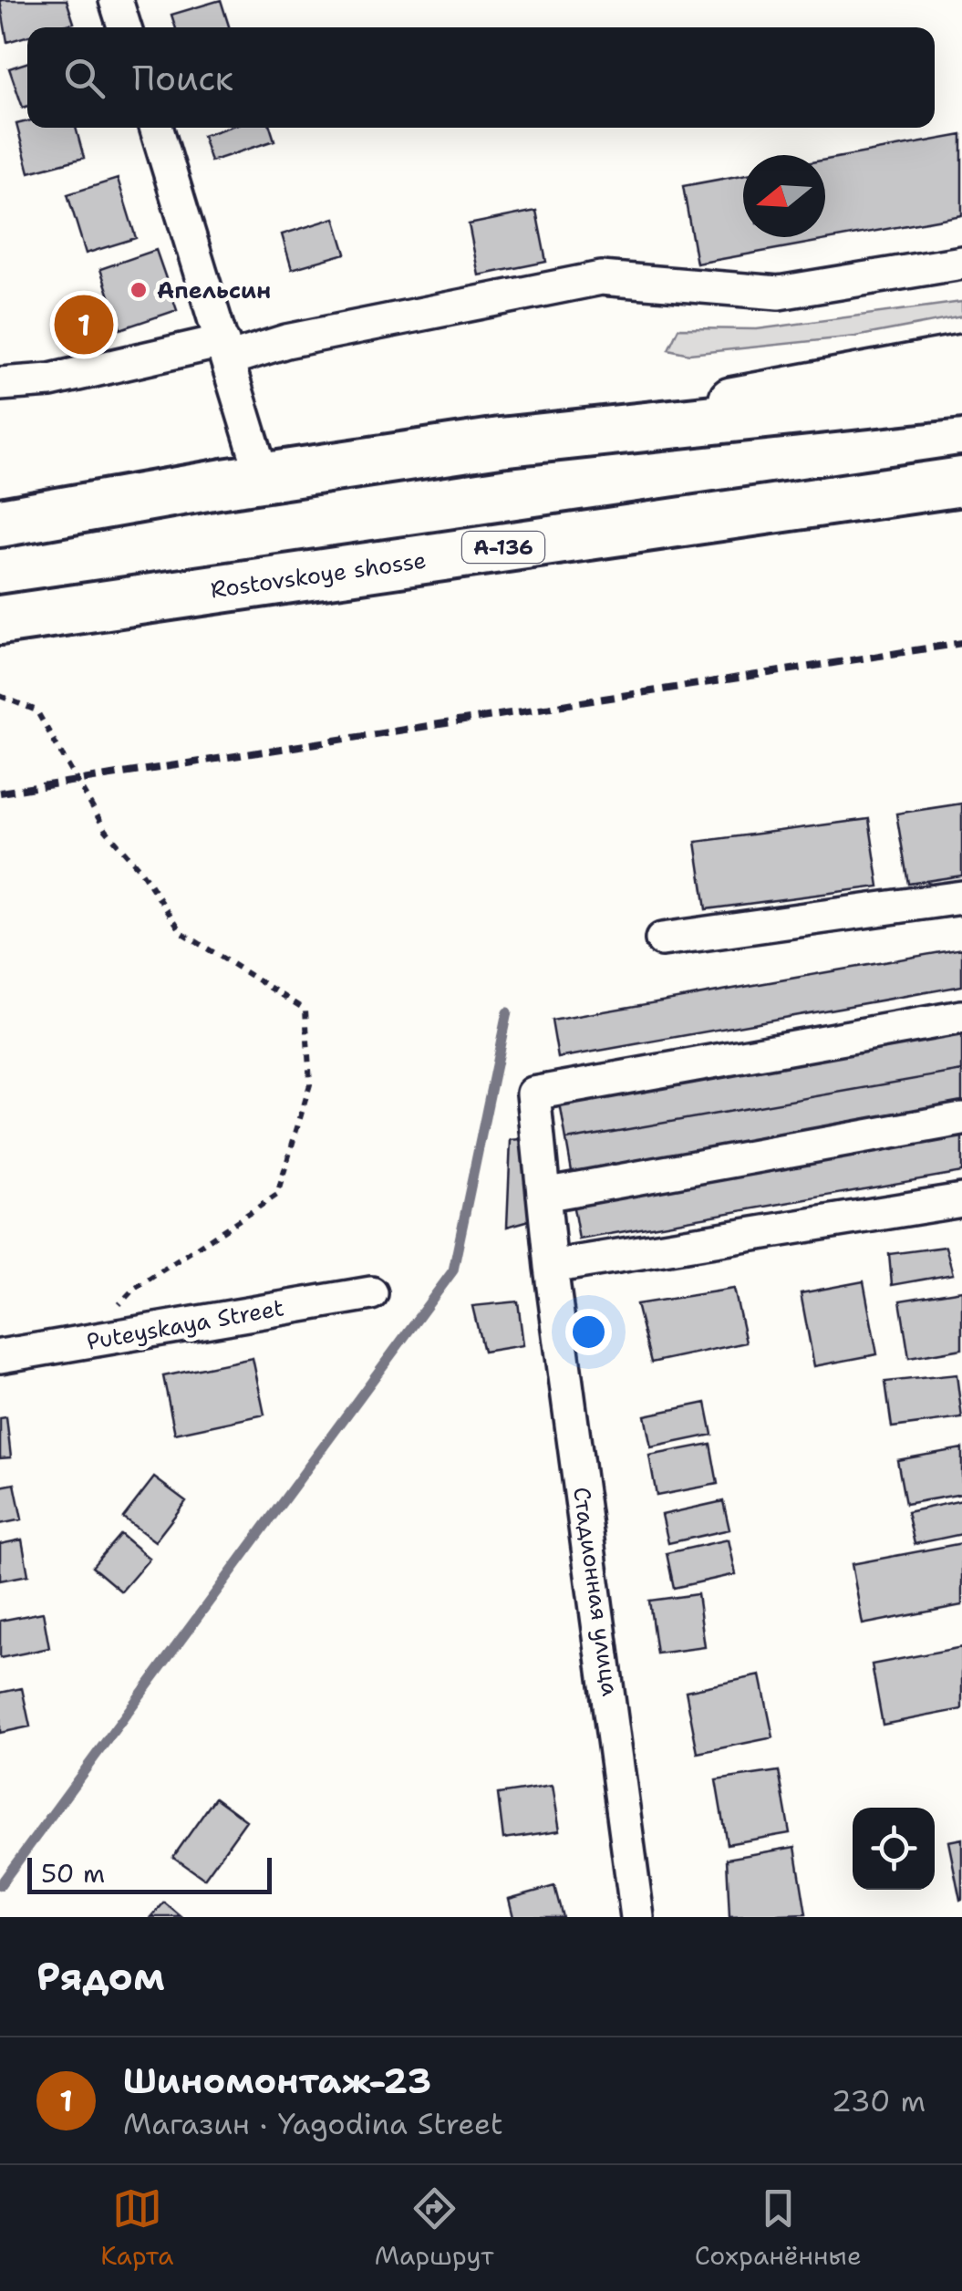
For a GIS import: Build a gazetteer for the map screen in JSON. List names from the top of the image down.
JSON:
{
  "streets": {
    "highway": ["А-136", "Rostovskoye shosse"],
    "street": ["Puteyskaya Street", "Стадионная улица"]
  },
  "places": ["Апельсин"],
  "scale_bar": "50 m",
  "north": "left",
  "page": {
    "search": "Поиск",
    "pins": "1",
    "scale": "50 m",
    "heading": "Рядом",
    "list": [
      {
        "mark": "1",
        "name": "Шиномонтаж-23",
        "note": "Магазин · Yagodina Street",
        "value": "230 m"
      }
    ],
    "nav": ["Карта", "Маршрут", "Сохранённые"]
  }
}
